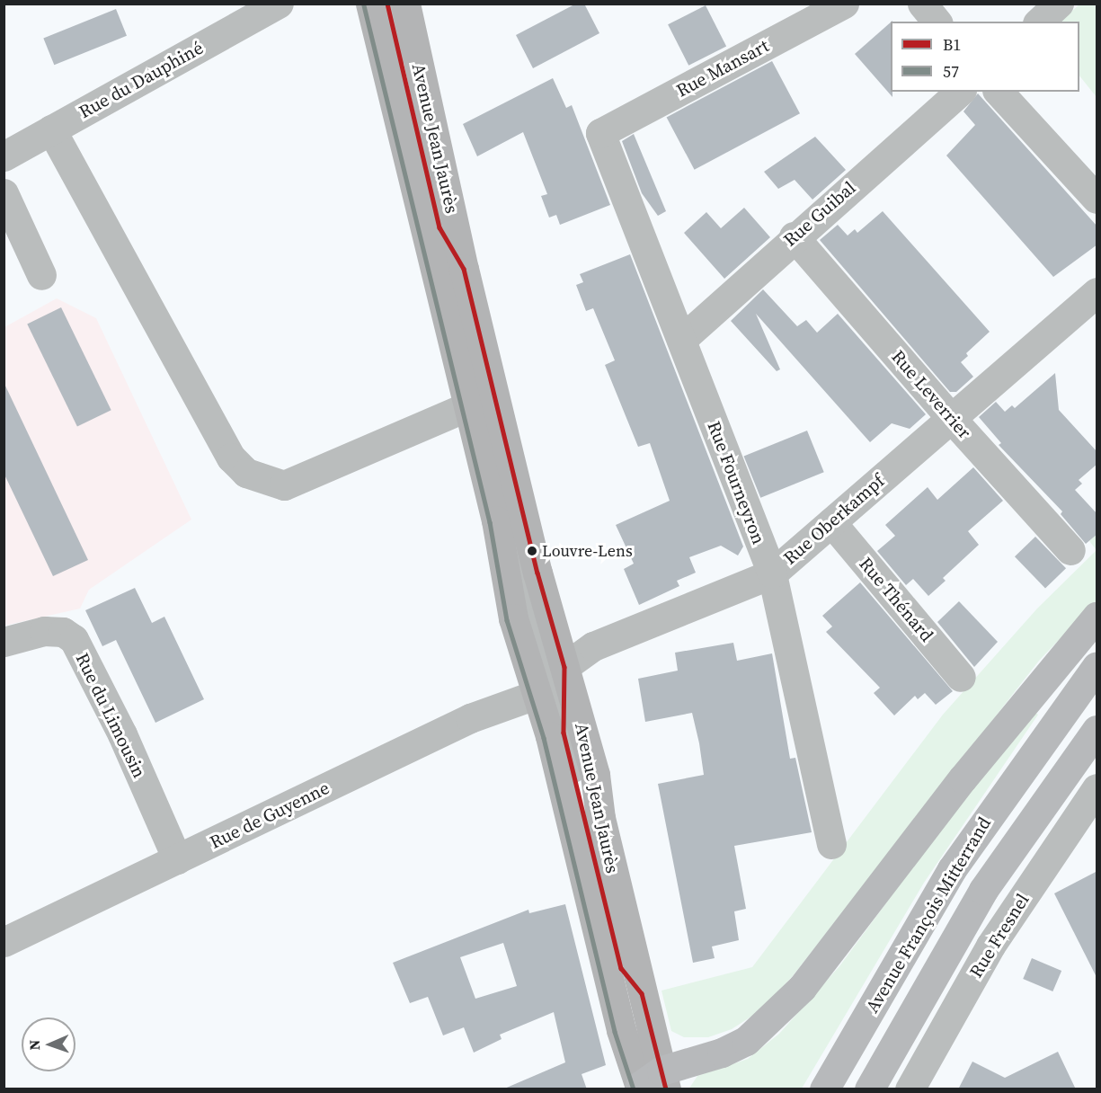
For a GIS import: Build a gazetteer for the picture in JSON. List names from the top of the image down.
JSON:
{
  "streets": {
    "highway": ["Avenue François Mitterrand"],
    "main road": ["Avenue Jean Jaurès"],
    "street": [
      "Rue Mansart",
      "Rue du Dauphiné",
      "Rue Guibal",
      "Rue Leverrier",
      "Rue Fourneyron",
      "Rue Oberkampf",
      "Rue Thénard",
      "Rue du Limousin",
      "Rue de Guyenne",
      "Rue Fresnel"
    ]
  },
  "crossings": [
    ["Rue Mansart", "Rue Fourneyron"],
    ["Avenue Jean Jaurès", "Rue Oberkampf"],
    ["Avenue Jean Jaurès", "Rue de Guyenne"],
    ["Rue Guibal", "Rue Leverrier"],
    ["Rue Guibal", "Rue Fourneyron"],
    ["Rue Leverrier", "Rue Oberkampf"],
    ["Rue Fourneyron", "Rue Oberkampf"],
    ["Rue Oberkampf", "Rue Thénard"],
    ["Rue Oberkampf", "Rue de Guyenne"],
    ["Rue du Limousin", "Rue de Guyenne"]
  ],
  "places": ["Louvre-Lens"],
  "lines": ["transit line B1", "transit line 57"],
  "legend": ["B1", "57"],
  "north": "left"
}
